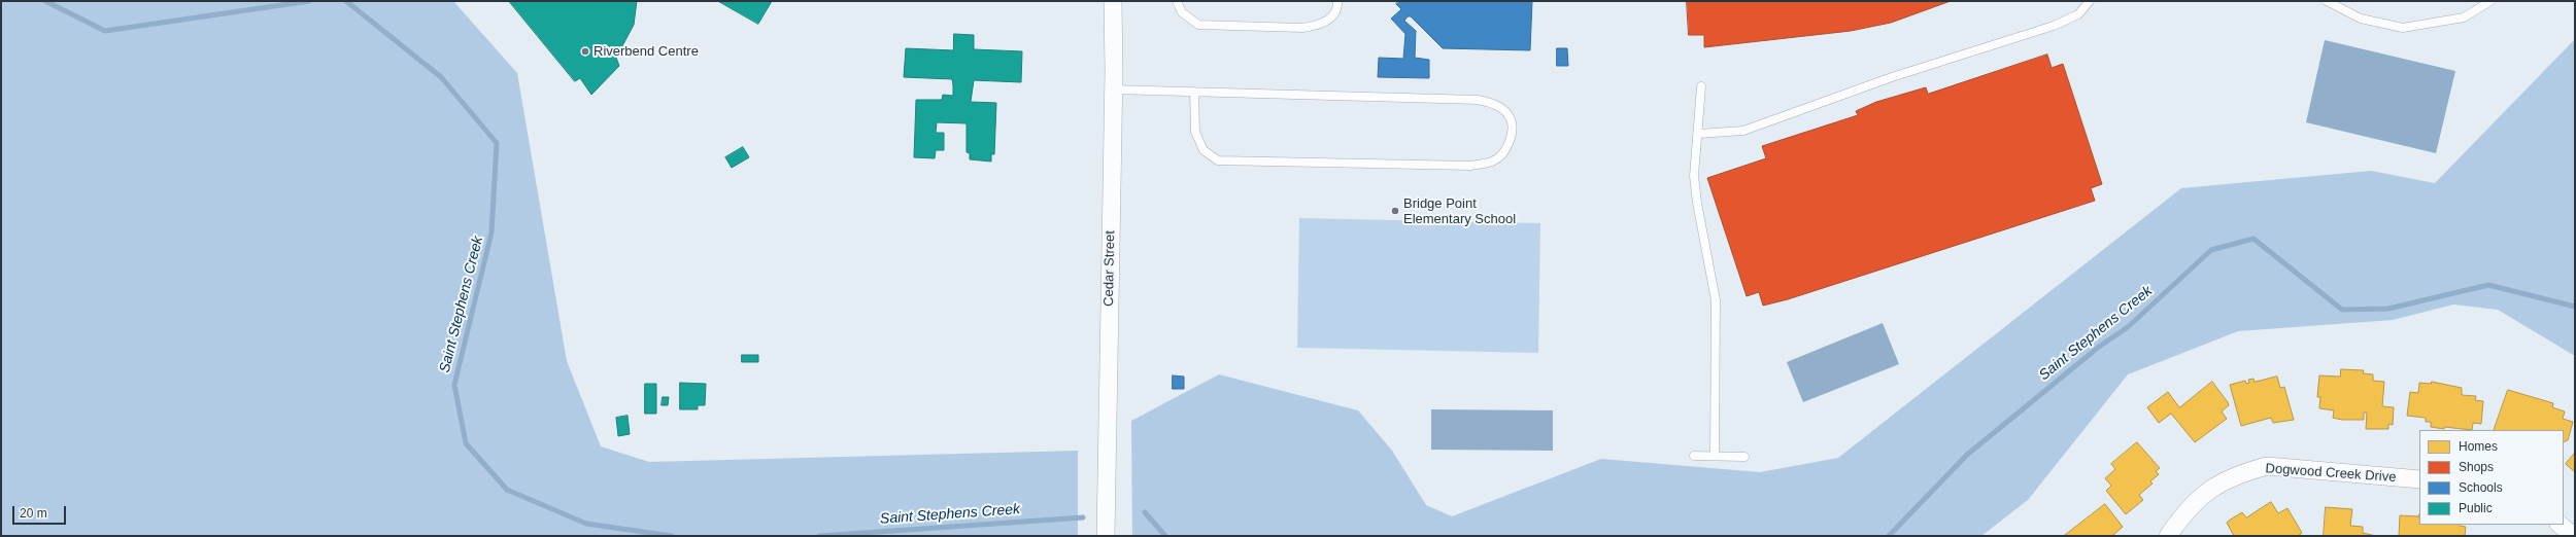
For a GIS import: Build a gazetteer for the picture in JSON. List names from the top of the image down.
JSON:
{
  "streets": {
    "street": ["Cedar Street", "Dogwood Creek Drive"]
  },
  "water": ["Saint Stephens Creek"],
  "places": ["Riverbend Centre", "Bridge Point Elementary School"],
  "legend": [
    "Homes",
    "Shops",
    "Schools",
    "Public"
  ],
  "scale_bar": "20 m"
}
